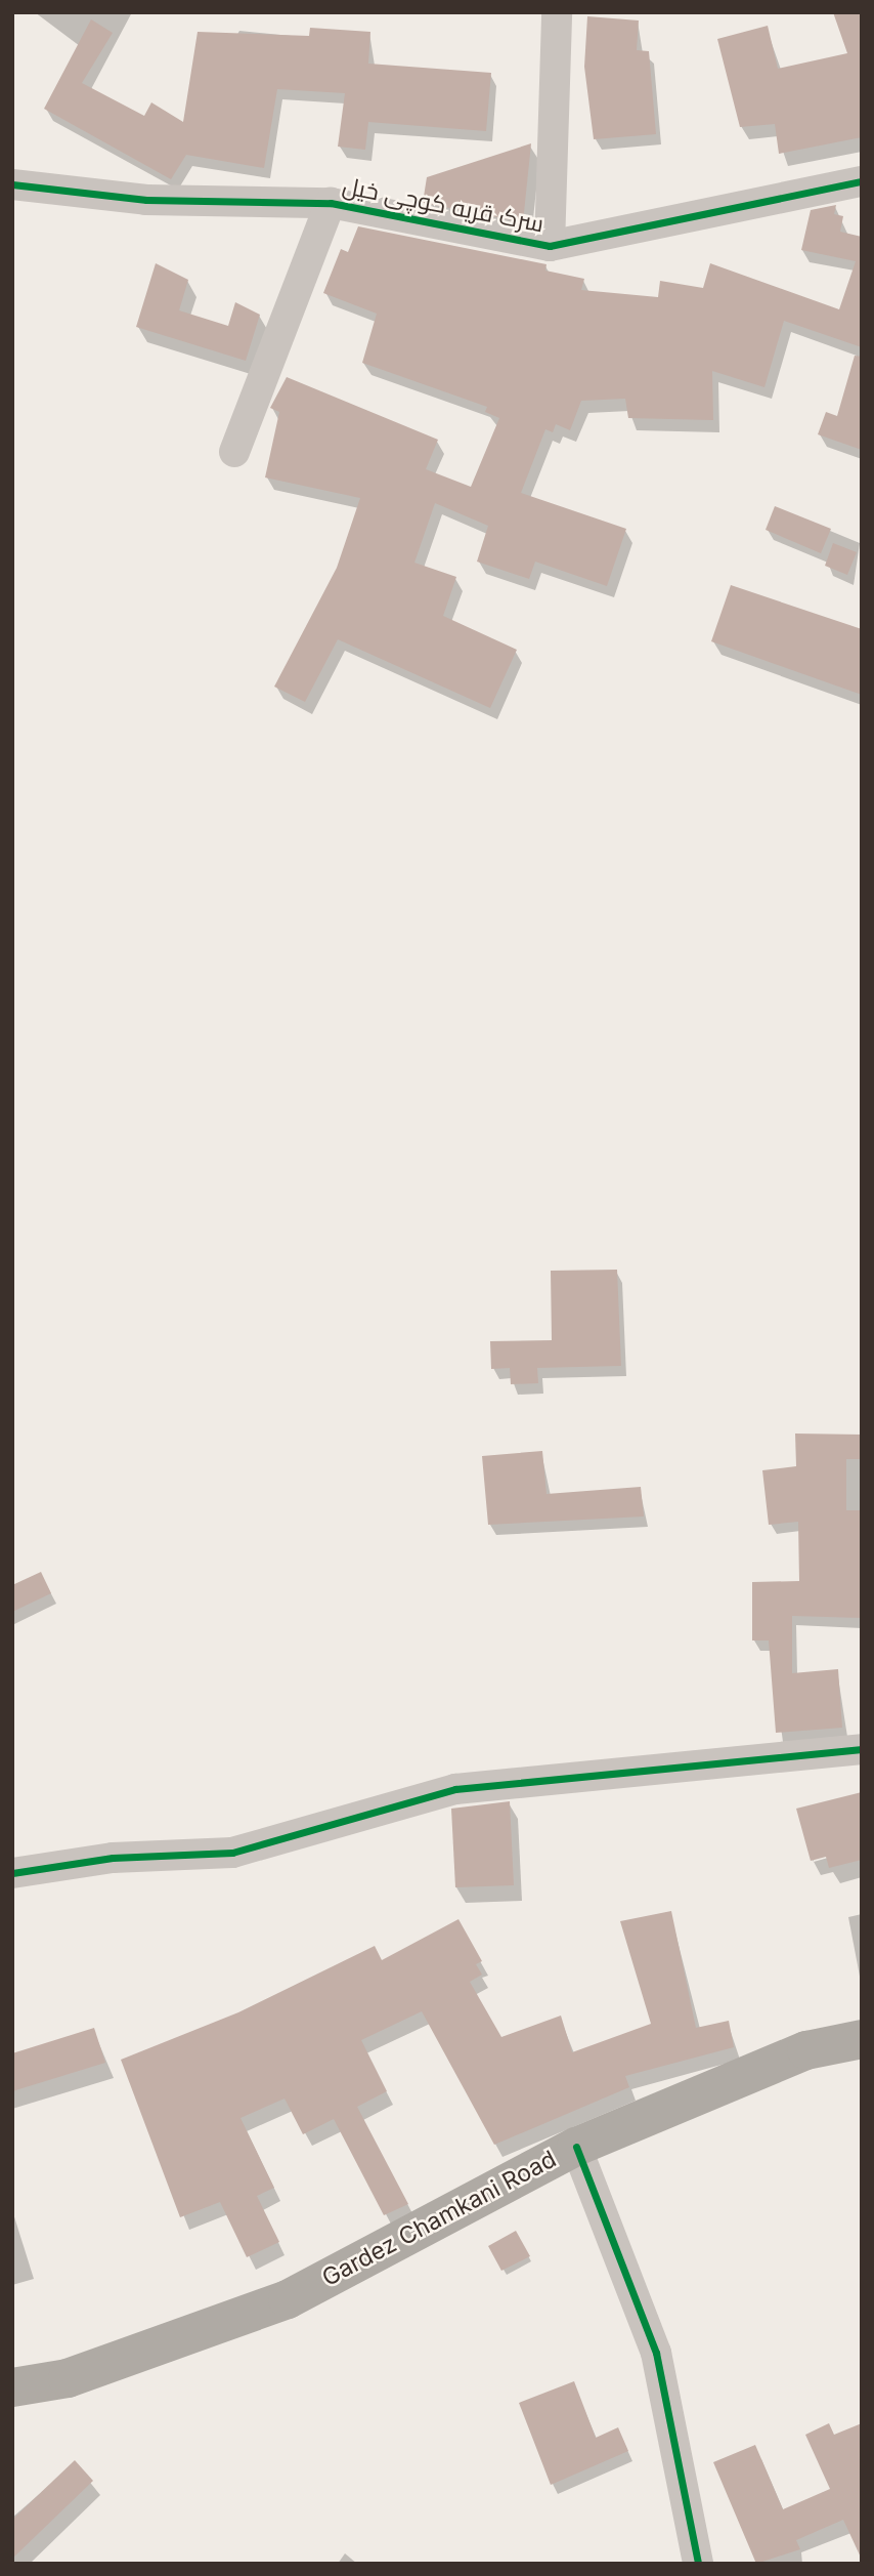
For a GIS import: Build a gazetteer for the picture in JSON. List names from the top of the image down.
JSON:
{
  "streets": {
    "highway": ["Gardez Chamkani Road"],
    "street": ["سرک قریه کوچی خیل"]
  }
}
